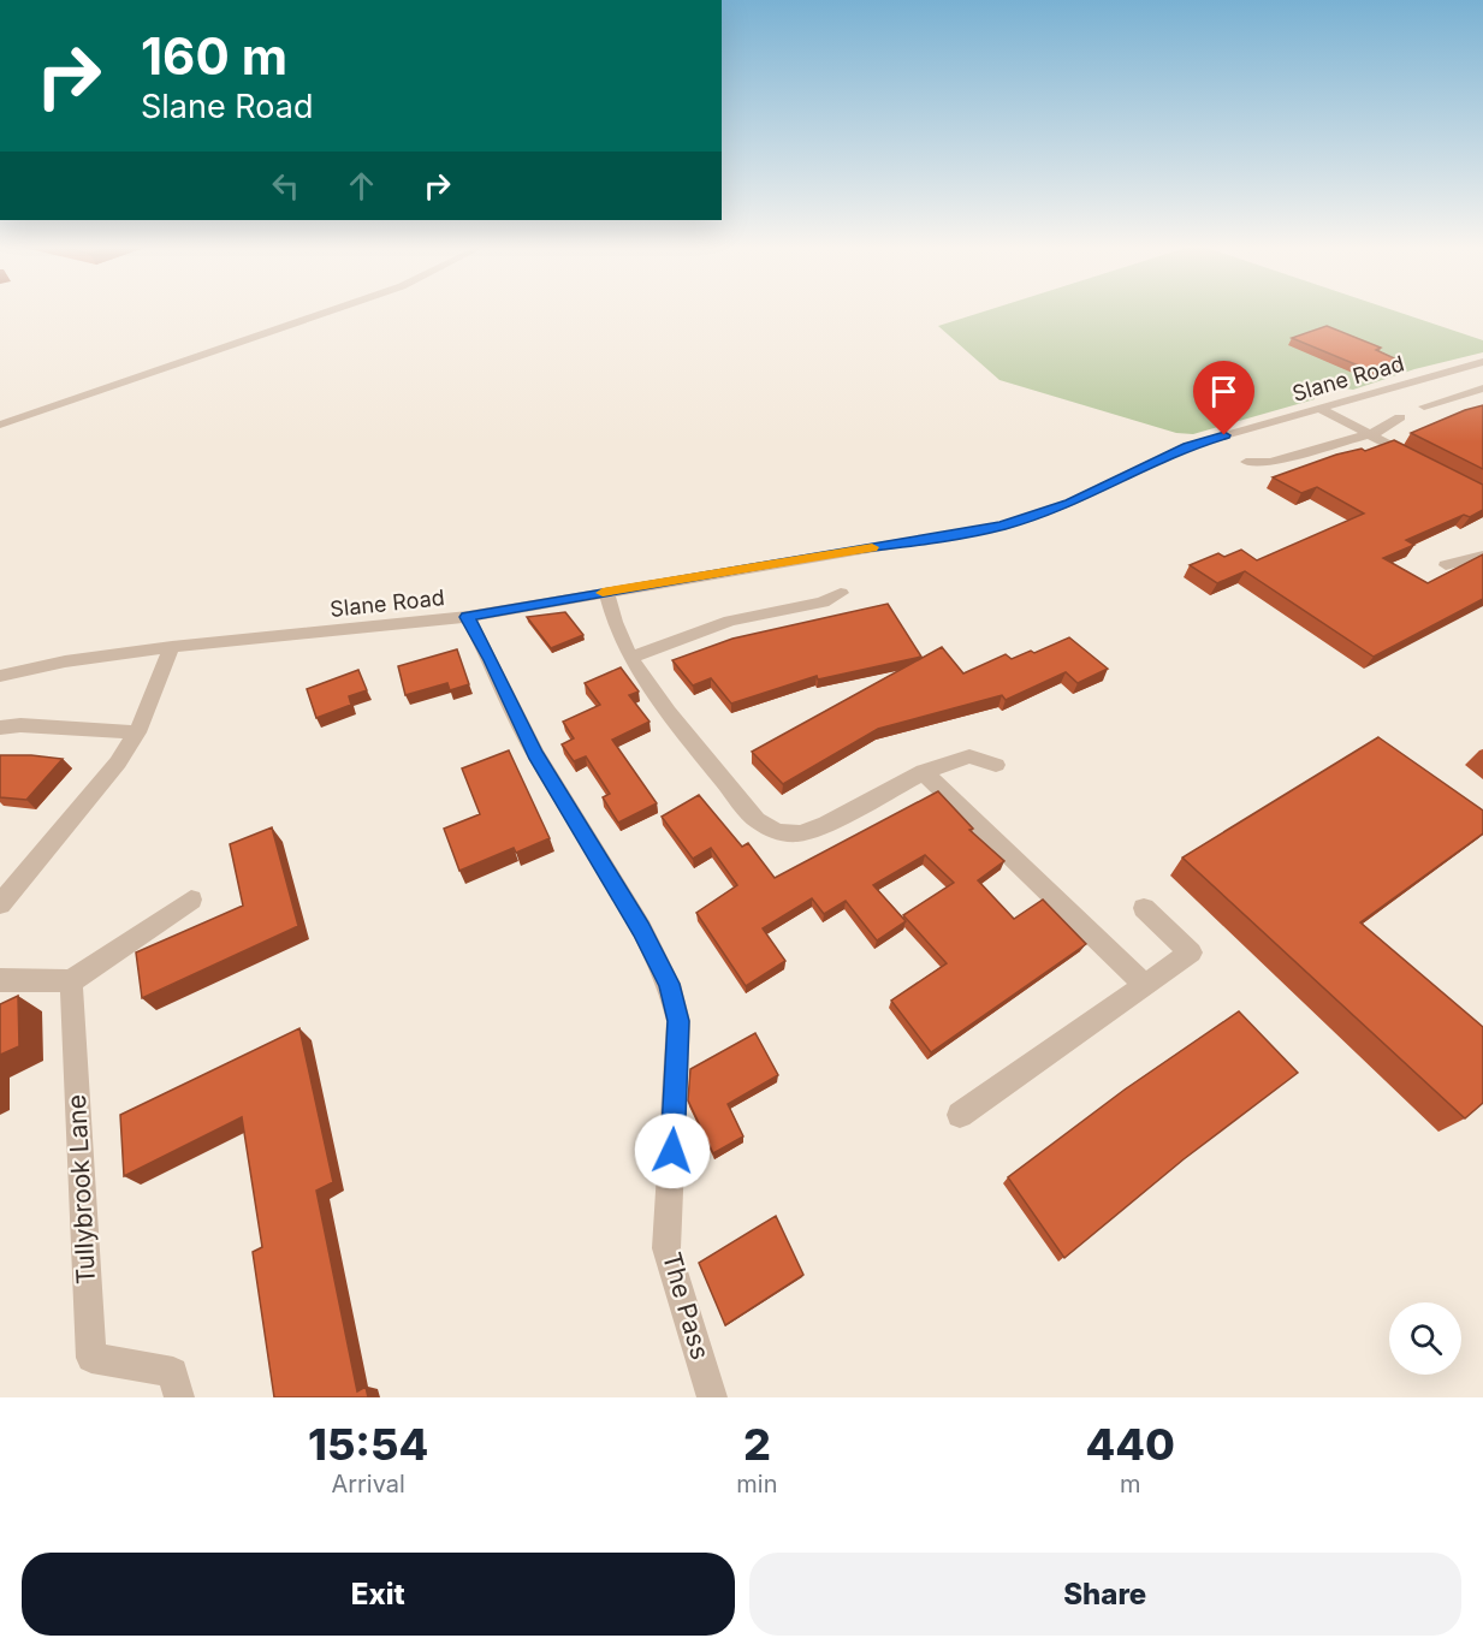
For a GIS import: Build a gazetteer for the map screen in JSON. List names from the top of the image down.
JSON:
{
  "streets": {
    "street": ["Slane Road", "Tullybrook Lane", "The Pass"]
  },
  "crossings": [
    ["Slane Road", "The Pass"]
  ],
  "page": {
    "turn": ["160 m", "Slane Road"],
    "eta": [
      "15:54",
      "Arrival",
      "2",
      "min",
      "440",
      "m"
    ],
    "buttons": ["Exit", "Share"]
  }
}
